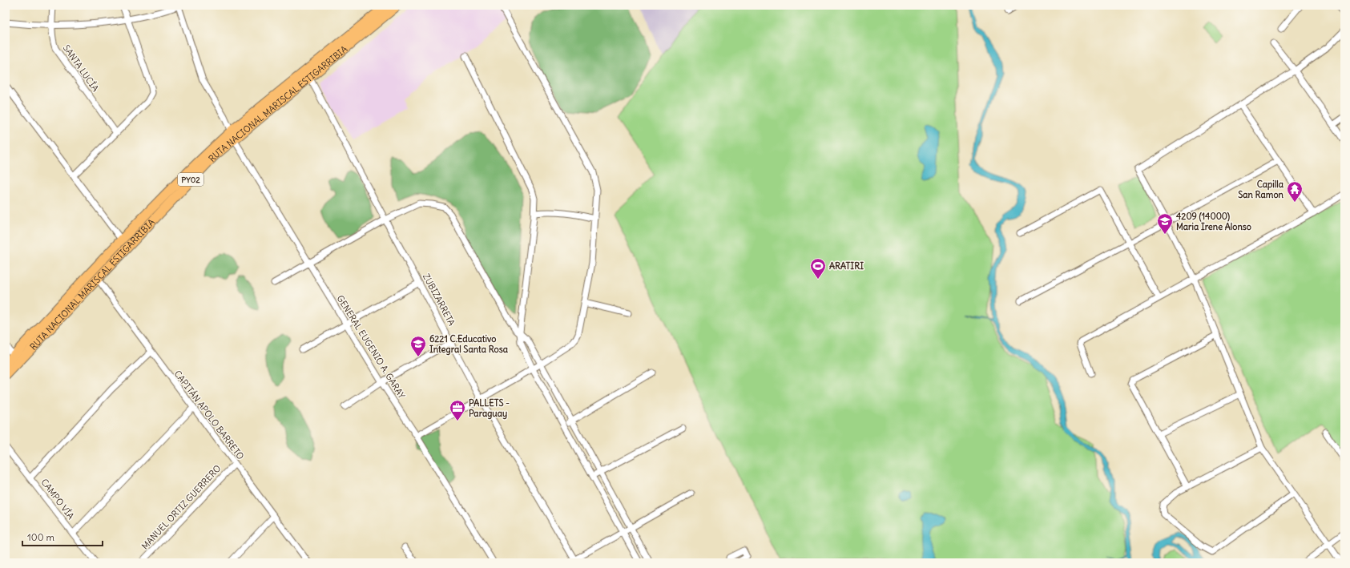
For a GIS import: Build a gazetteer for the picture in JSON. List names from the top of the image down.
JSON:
{
  "streets": {
    "highway": ["RUTA NACIONAL MARISCAL ESTIGARRIBIA", "PY02"],
    "street": [
      "SANTA LUCÍA",
      "ZUBIZARRETA",
      "GENERAL EUGENIO A. GARAY",
      "CAPITÁN APOLO BARRETO",
      "CAMPO VÍA",
      "MANUEL ORTIZ GUERRERO"
    ]
  },
  "crossings": [
    ["RUTA NACIONAL MARISCAL ESTIGARRIBIA", "ZUBIZARRETA"],
    ["RUTA NACIONAL MARISCAL ESTIGARRIBIA", "GENERAL EUGENIO A. GARAY"],
    ["RUTA NACIONAL MARISCAL ESTIGARRIBIA", "CAPITÁN APOLO BARRETO"],
    ["CAPITÁN APOLO BARRETO", "MANUEL ORTIZ GUERRERO"]
  ],
  "places": {
    "temple": ["Capilla San Ramon"],
    "school or university": ["4209 (14000) Maria Irene Alonso", "6221 C.Educativo Integral Santa Rosa"],
    "sports": ["ARATIRI"],
    "office": ["PALLETS - Paraguay"]
  },
  "scale_bar": "100 m"
}
